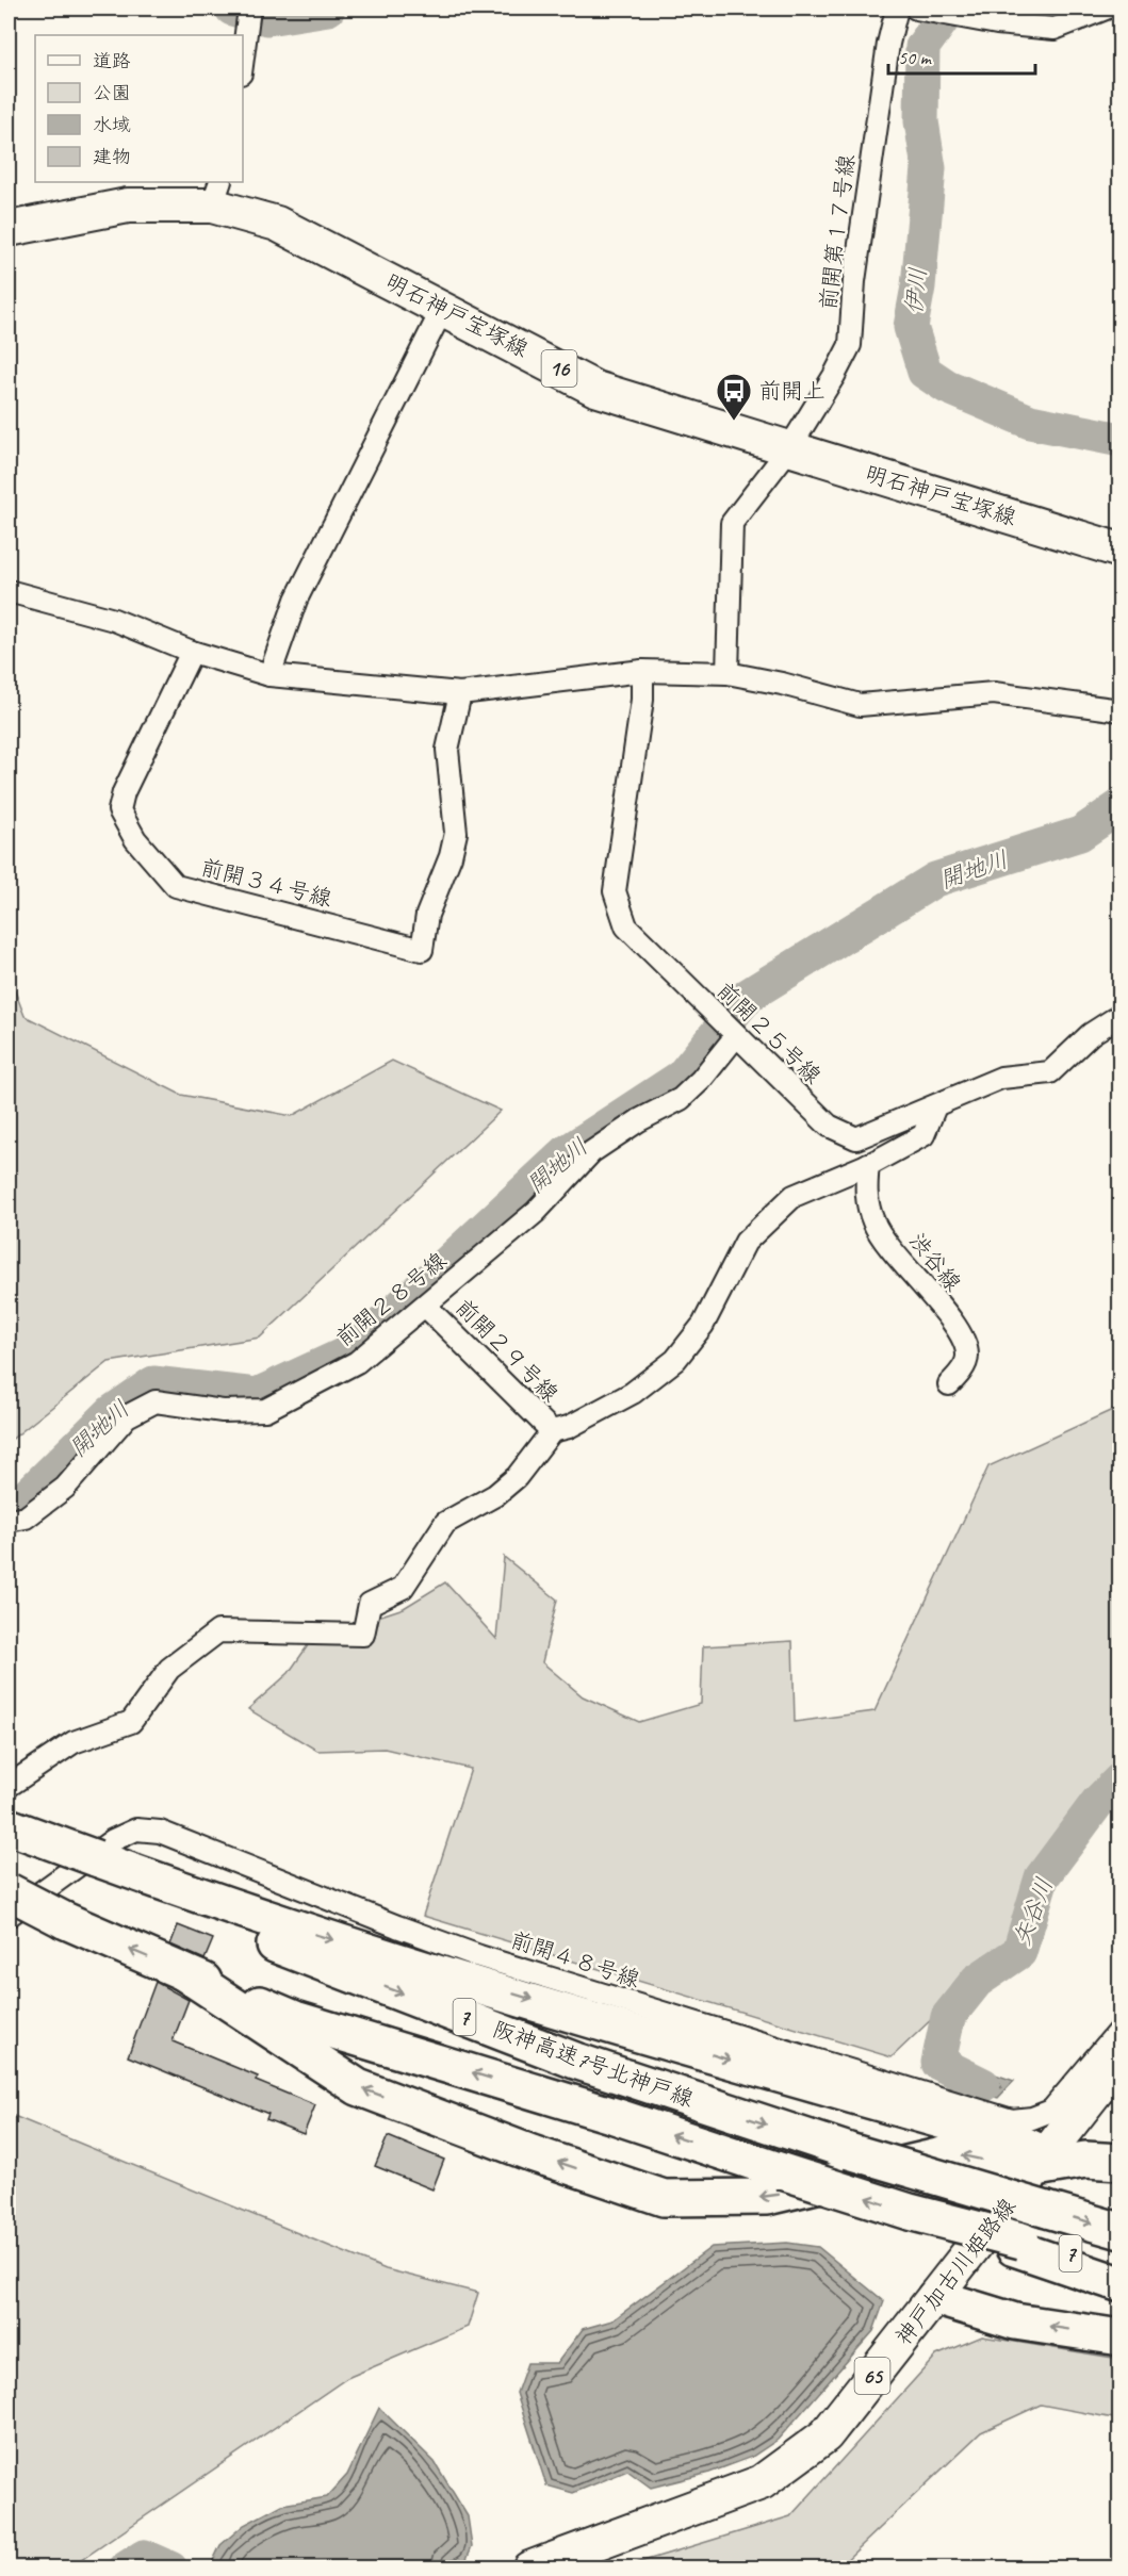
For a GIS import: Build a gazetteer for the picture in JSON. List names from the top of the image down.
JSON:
{
  "streets": {
    "highway": ["7", "阪神高速7号北神戸線"],
    "main road": [
      "明石神戸宝塚線",
      "16",
      "神戸加古川姫路線",
      "65"
    ],
    "street": [
      "前開第１７号線",
      "前開３４号線",
      "前開２５号線",
      "渋谷線",
      "前開２８号線",
      "前開２９号線",
      "前開４８号線"
    ]
  },
  "crossings": [
    ["前開第１７号線", "明石神戸宝塚線"],
    ["前開２５号線", "前開２８号線"],
    ["前開２８号線", "前開２９号線"]
  ],
  "water": ["伊川", "開地川", "矢谷川"],
  "places": {
    "bus stop": ["前開上"]
  },
  "legend": [
    "道路",
    "公園",
    "水域",
    "建物"
  ],
  "scale_bar": "50 m"
}
